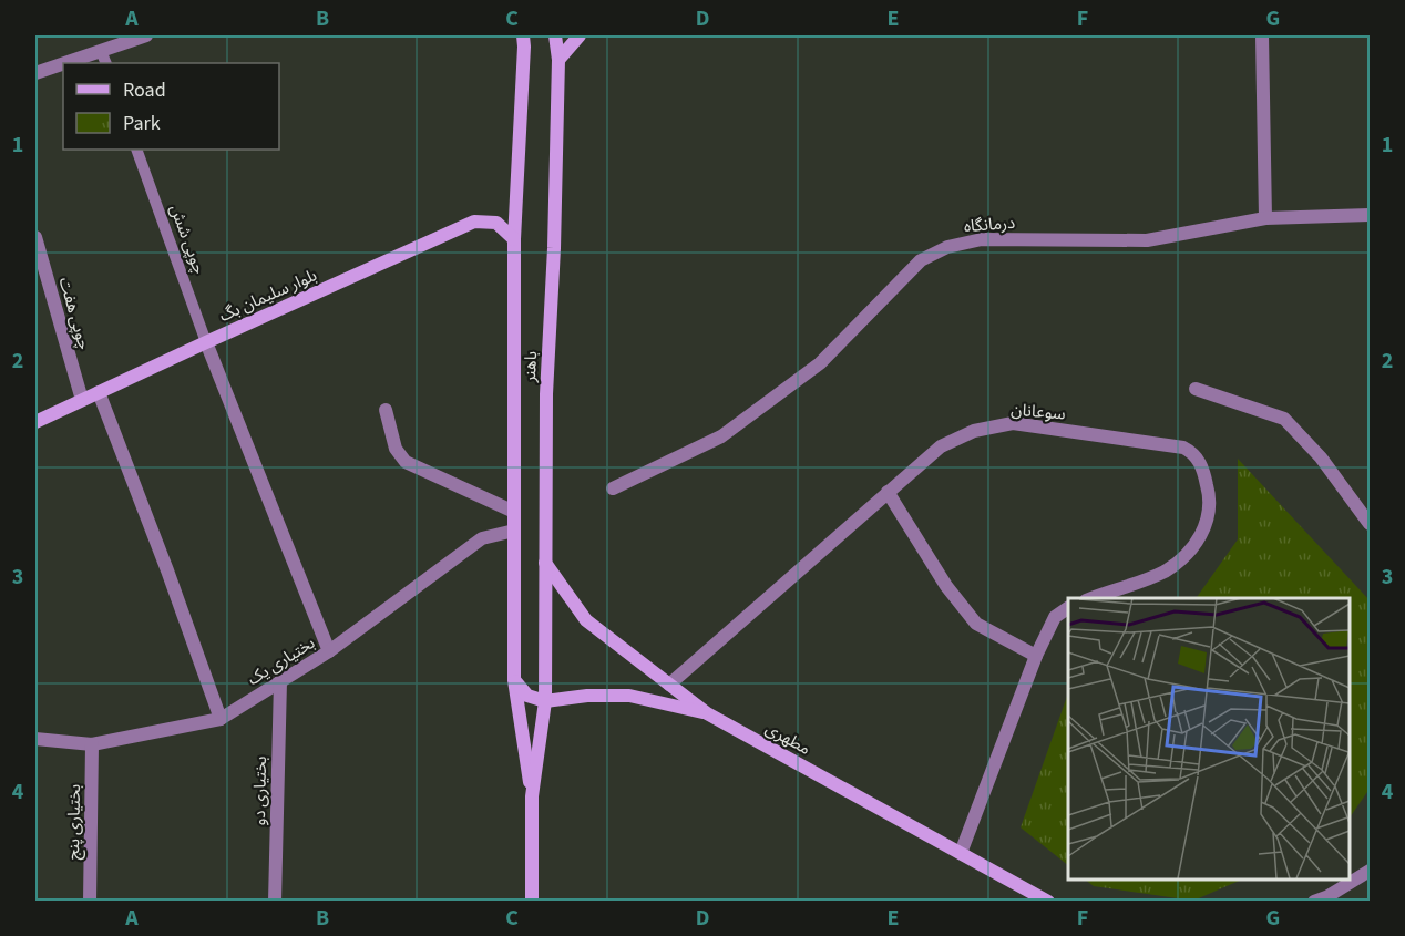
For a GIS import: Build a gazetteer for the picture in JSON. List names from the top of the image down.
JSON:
{
  "streets": {
    "main road": ["بلوار سلیمان بگ", "باهنر", "مطهری"],
    "street": [
      "درمانگاه",
      "چوپی هفت",
      "سوعانان",
      "بختیاری یک",
      "بختیاری دو",
      "بختیاری پنج"
    ],
    "lane": ["چوپی شش"]
  },
  "crossings": [
    ["چوپی شش", "بلوار سلیمان بگ"],
    ["بلوار سلیمان بگ", "چوپی هفت"],
    ["بلوار سلیمان بگ", "باهنر"],
    ["باهنر", "بختیاری یک"],
    ["باهنر", "مطهری"],
    ["سوعانان", "مطهری"],
    ["بختیاری یک", "بختیاری دو"],
    ["بختیاری یک", "بختیاری پنج"]
  ],
  "legend": ["Road", "Park"],
  "grid": {
    "columns": [
      "A",
      "B",
      "C",
      "D",
      "E",
      "F",
      "G"
    ],
    "rows": [
      "1",
      "2",
      "3",
      "4"
    ]
  }
}
